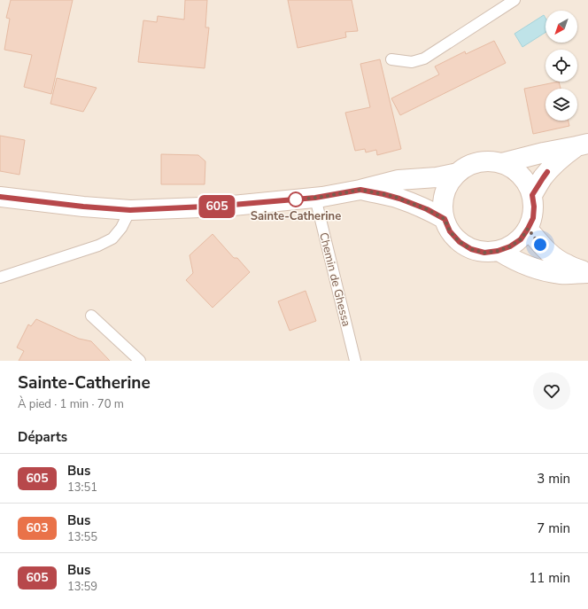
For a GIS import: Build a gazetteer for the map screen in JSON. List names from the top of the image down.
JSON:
{
  "streets": {
    "lane": ["Chemin de Ghessa"]
  },
  "places": ["Sainte-Catherine"],
  "lines": ["bus line 605"],
  "north": "bottom left",
  "page": {
    "on_map": "605",
    "heading": [
      ["Sainte-Catherine", "À pied · 1 min · 70 m"],
      "Départs"
    ],
    "list": [
      {
        "mark": "605",
        "name": "Bus",
        "note": "13:51",
        "value": "3 min"
      },
      {
        "mark": "603",
        "name": "Bus",
        "note": "13:55",
        "value": "7 min"
      },
      {
        "mark": "605",
        "name": "Bus",
        "note": "13:59",
        "value": "11 min"
      }
    ]
  }
}
